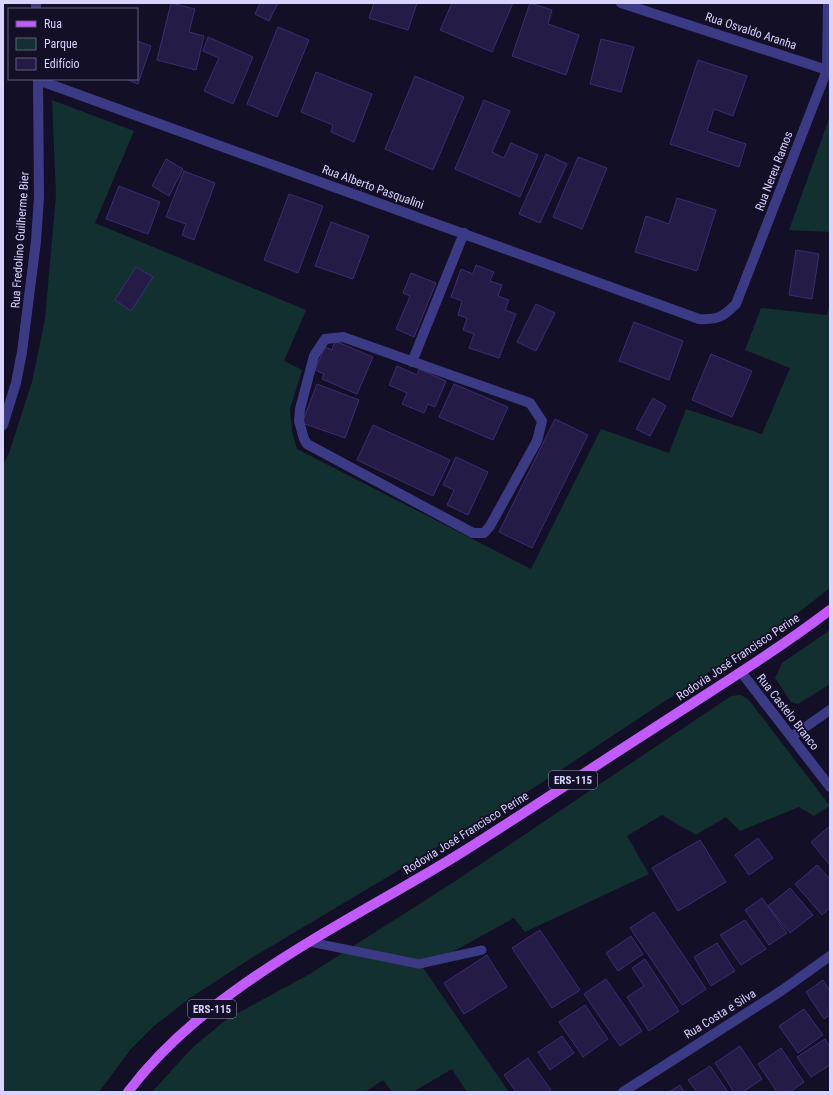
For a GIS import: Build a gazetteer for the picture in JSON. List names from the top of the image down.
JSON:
{
  "streets": {
    "main road": ["Rodovia José Francisco Perine", "ERS-115"],
    "street": [
      "Rua Osvaldo Aranha",
      "Rua Nereu Ramos",
      "Rua Alberto Pasqualini",
      "Rua Fredolino Guilherme Bier",
      "Rua Castelo Branco",
      "Rua Costa e Silva"
    ]
  },
  "crossings": [
    ["Rua Osvaldo Aranha", "Rua Nereu Ramos"],
    ["Rua Nereu Ramos", "Rua Alberto Pasqualini"],
    ["Rodovia José Francisco Perine", "Rua Castelo Branco"]
  ],
  "legend": ["Rua", "Parque", "Edifício"]
}
